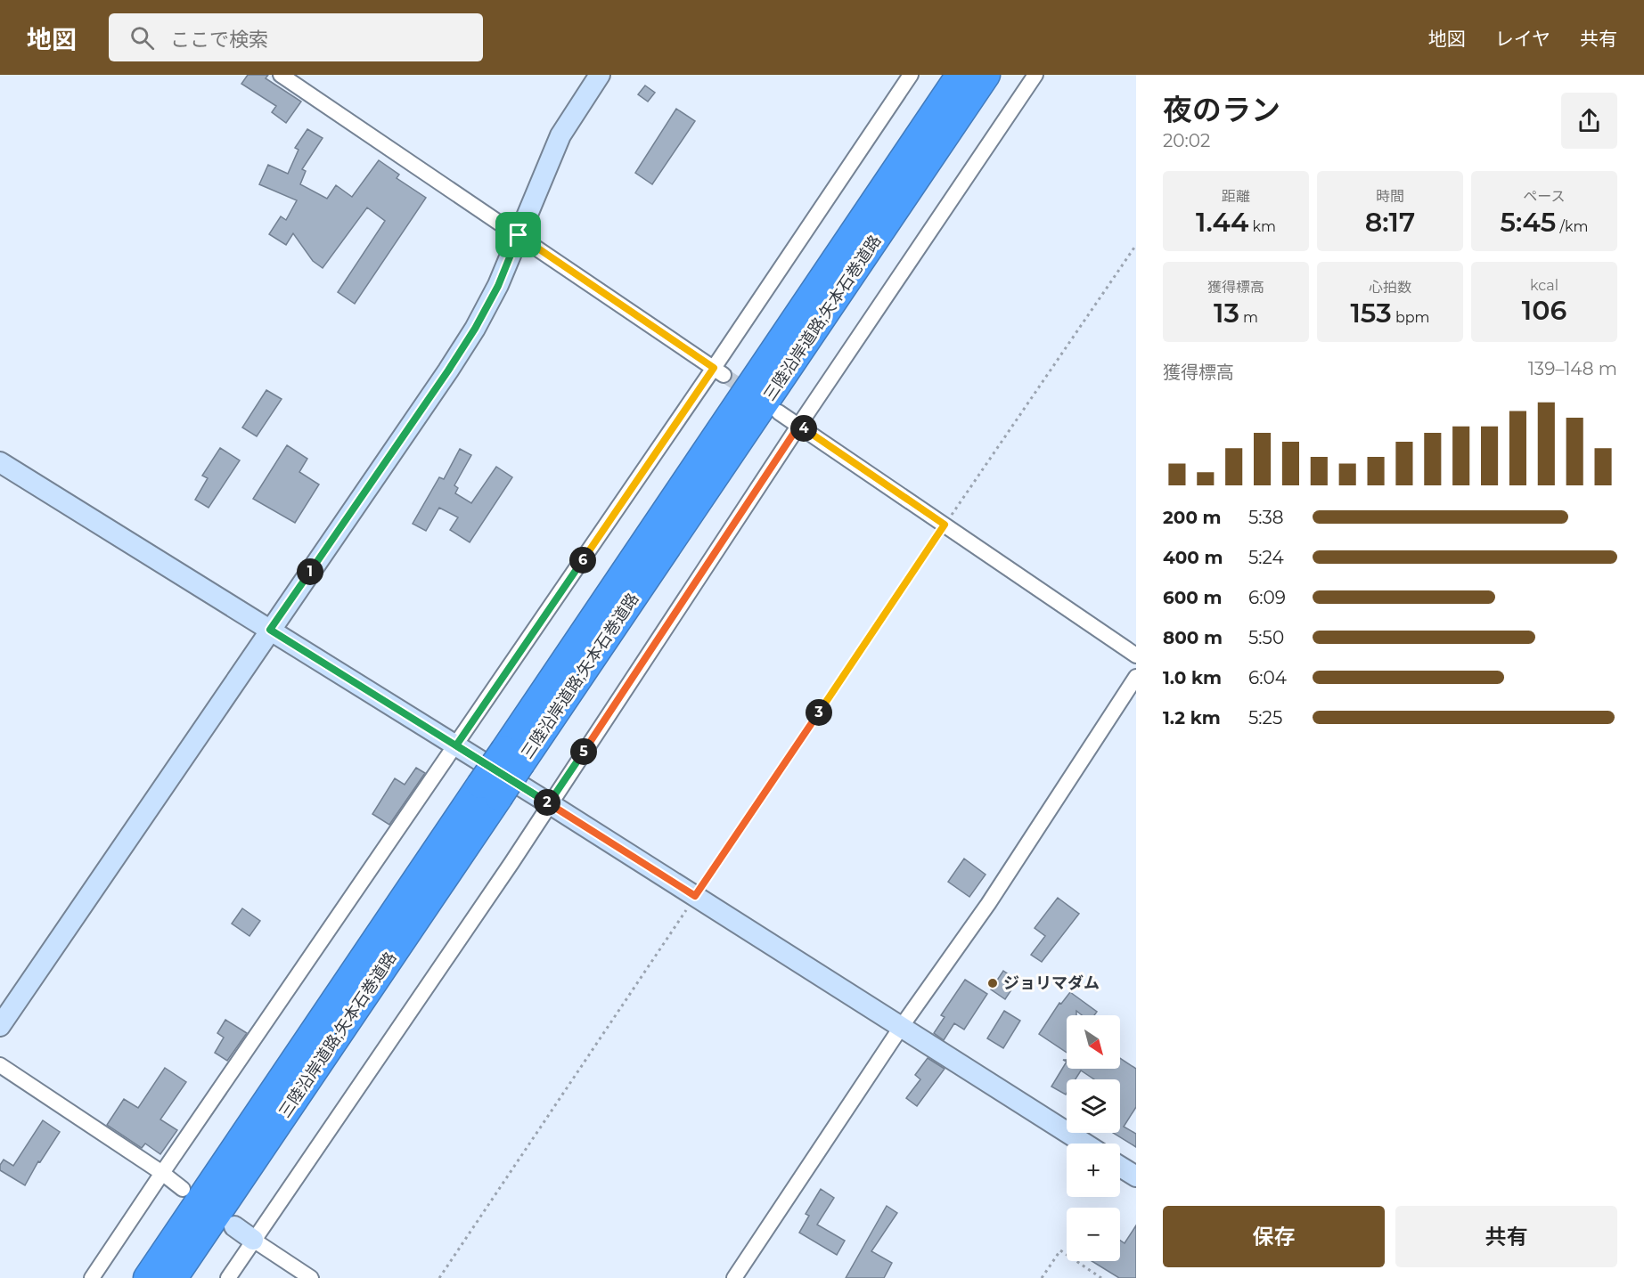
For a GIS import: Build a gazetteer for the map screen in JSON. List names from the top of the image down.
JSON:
{
  "streets": {
    "highway": ["三陸沿岸道路;矢本石巻道路"]
  },
  "places": ["ジョリマダム"],
  "north": "bottom right",
  "page": {
    "header": "地図",
    "search": "ここで検索",
    "nav": ["地図", "レイヤ", "共有"],
    "heading": ["夜のラン", "20:02"],
    "stats": [
      ["距離", "1.44 km"],
      ["時間", "8:17"],
      ["ペース", "5:45 /km"],
      ["獲得標高", "13 m"],
      ["心拍数", "153 bpm"],
      ["kcal", "106"]
    ],
    "chart": ["獲得標高", "139–148 m"],
    "pins": [
      "4",
      "6",
      "1",
      "3",
      "5",
      "2"
    ],
    "list": [
      {
        "name": "200 m",
        "note": "5:38"
      },
      {
        "name": "400 m",
        "note": "5:24"
      },
      {
        "name": "600 m",
        "note": "6:09"
      },
      {
        "name": "800 m",
        "note": "5:50"
      },
      {
        "name": "1.0 km",
        "note": "6:04"
      },
      {
        "name": "1.2 km",
        "note": "5:25"
      }
    ],
    "map_buttons": ["+", "−"],
    "buttons": ["保存", "共有"]
  }
}
